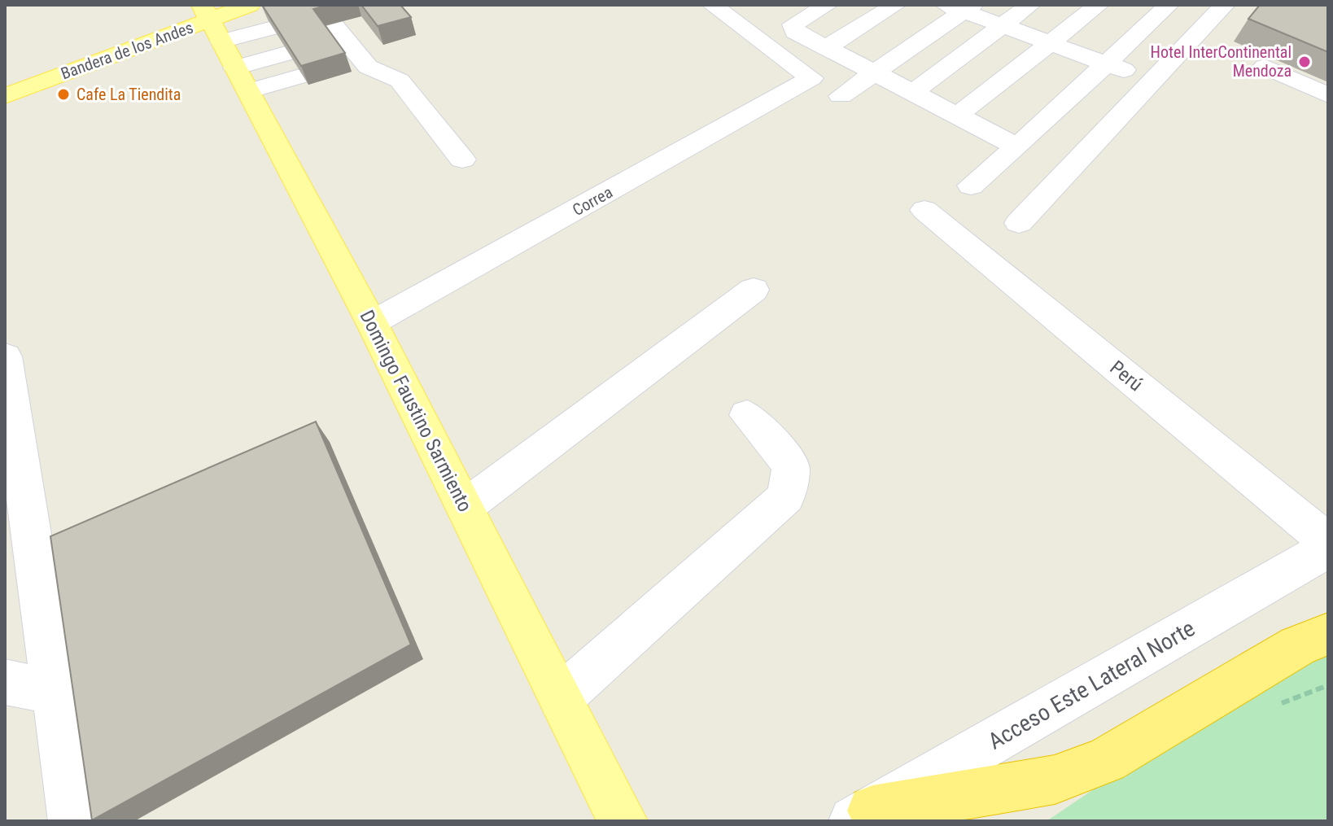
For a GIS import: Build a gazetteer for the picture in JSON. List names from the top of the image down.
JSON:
{
  "streets": {
    "main road": ["Bandera de los Andes", "Domingo Faustino Sarmiento"],
    "street": ["Correa", "Perú", "Acceso Este Lateral Norte"]
  },
  "crossings": [
    ["Bandera de los Andes", "Domingo Faustino Sarmiento"],
    ["Correa", "Domingo Faustino Sarmiento"]
  ],
  "places": ["Hotel InterContinental Mendoza", "Cafe La Tiendita"]
}
